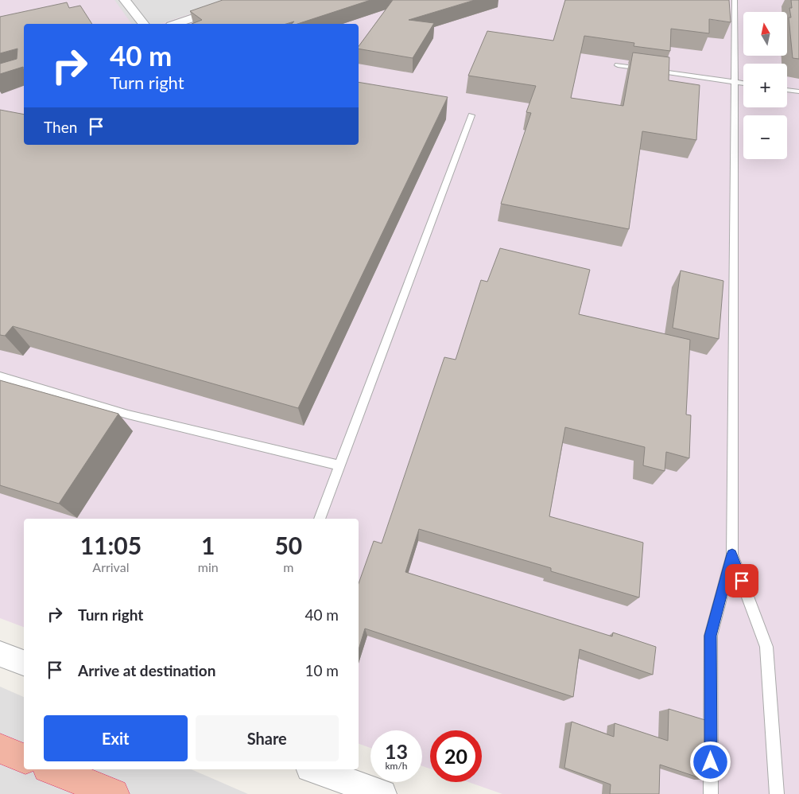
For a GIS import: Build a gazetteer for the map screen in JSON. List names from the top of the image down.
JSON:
{
  "north": "top",
  "page": {
    "map_buttons": ["+", "−"],
    "turn": ["40 m", "Turn right"],
    "then": "Then",
    "eta": [
      "11:05",
      "Arrival",
      "1",
      "min",
      "50",
      "m"
    ],
    "list": [
      {
        "name": "Turn right",
        "value": "40 m"
      },
      {
        "name": "Arrive at destination",
        "value": "10 m"
      }
    ],
    "buttons": ["Exit", "Share"],
    "speed": "13 km/h",
    "limit": "20"
  }
}
